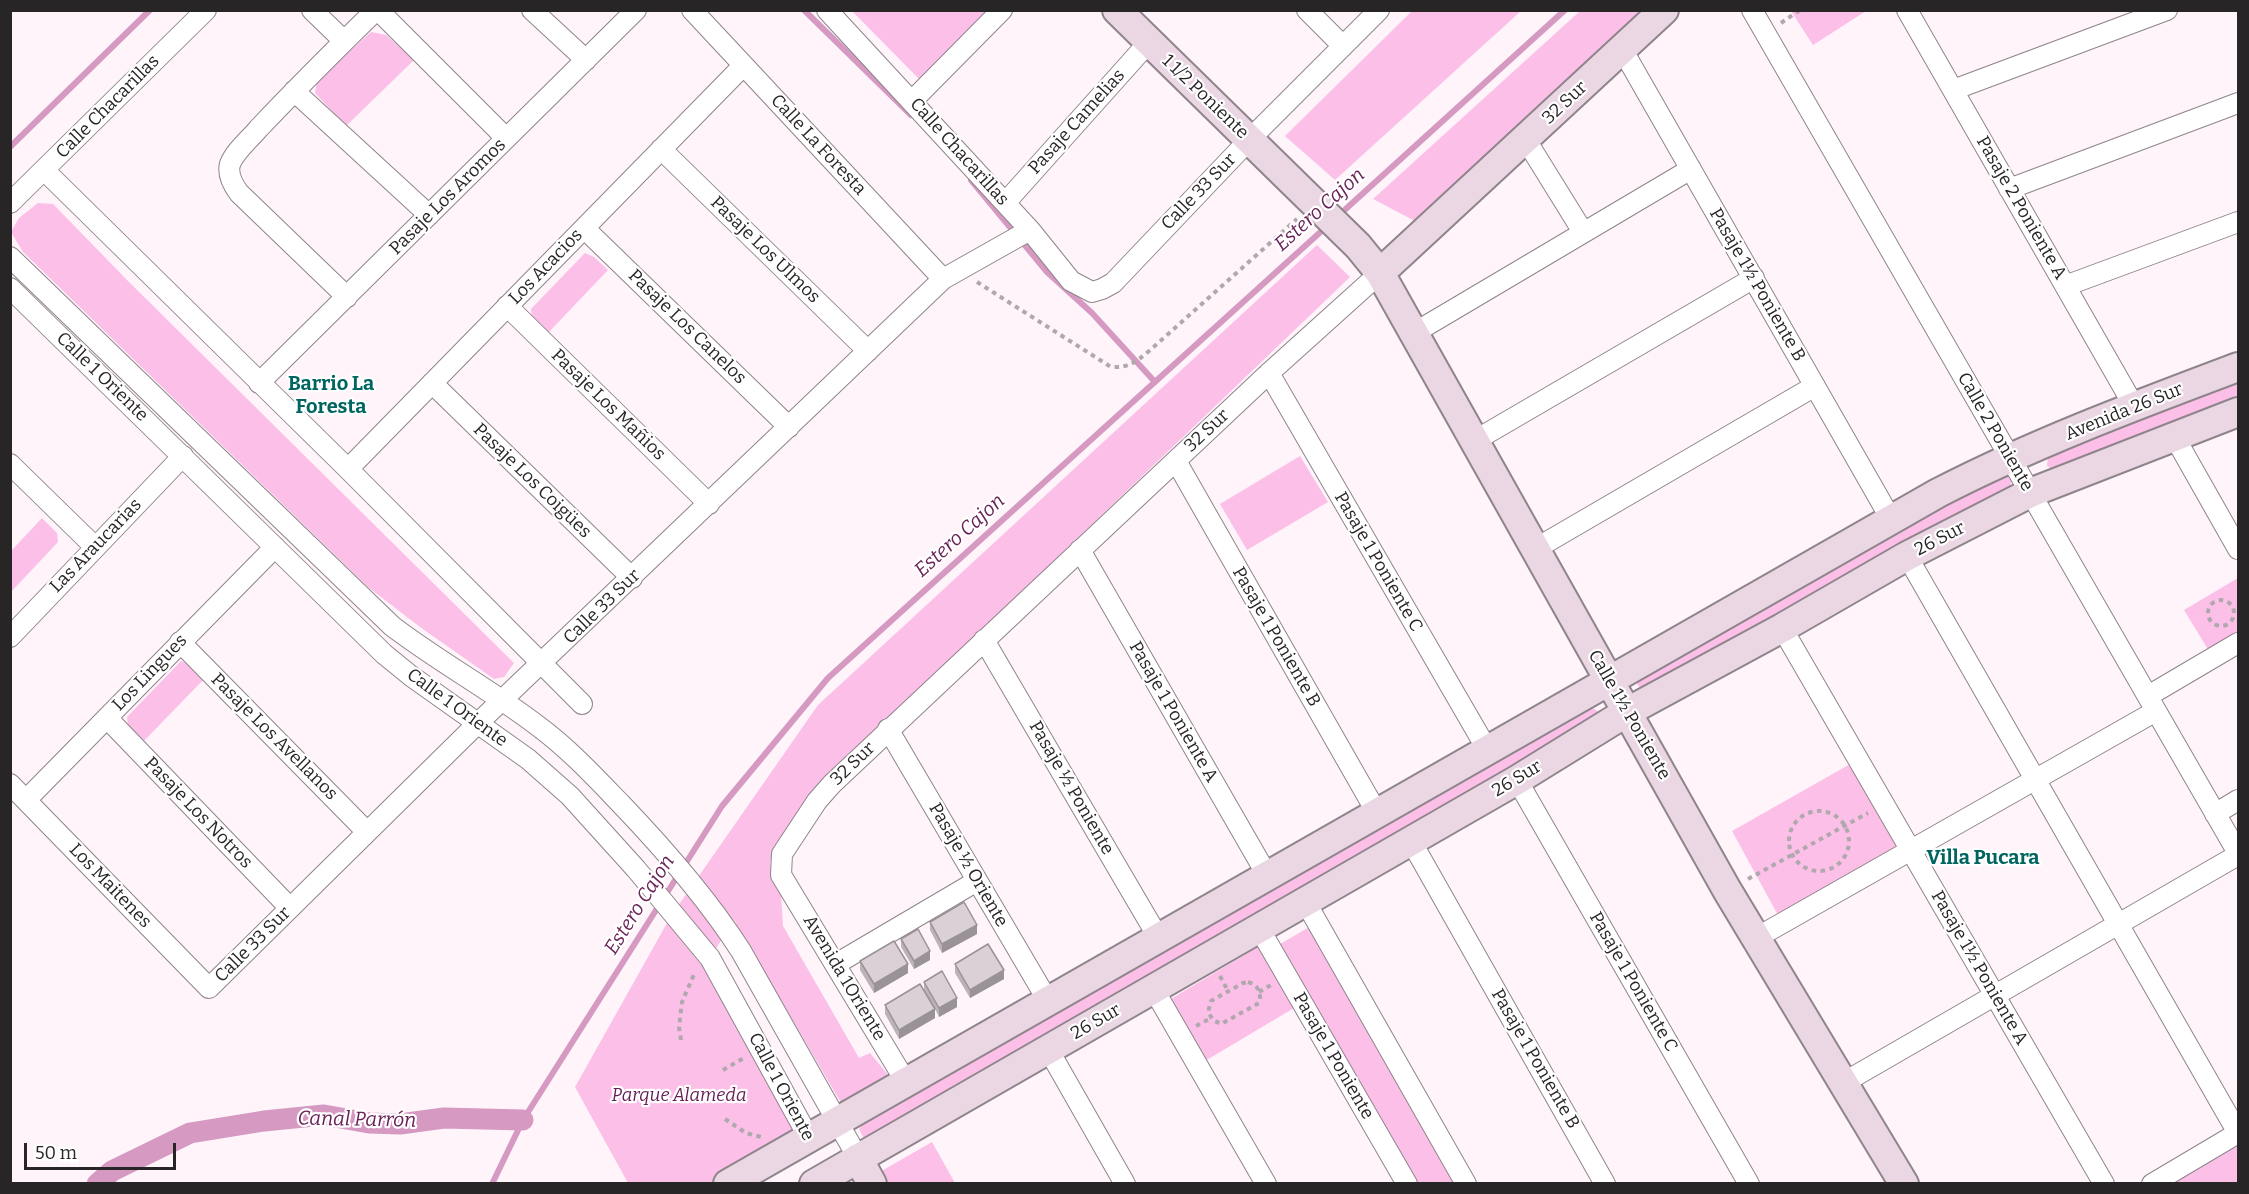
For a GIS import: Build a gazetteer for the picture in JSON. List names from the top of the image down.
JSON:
{
  "streets": {
    "street": [
      "1 1/2 Poniente",
      "32 Sur",
      "Calle Chacarillas",
      "Pasaje Camelias",
      "Calle La Foresta",
      "Calle 33 Sur",
      "Pasaje Los Aromos",
      "Pasaje 2 Poniente A",
      "Pasaje Los Ulmos",
      "Los Acacios",
      "Pasaje 1½ Poniente B",
      "Pasaje Los Canelos",
      "Calle 1 Oriente",
      "Pasaje Los Mañios",
      "Avenida 26 Sur",
      "Calle 2 Poniente",
      "Pasaje Los Coigües",
      "26 Sur",
      "Las Araucarias",
      "Pasaje 1 Poniente C",
      "Pasaje 1 Poniente B",
      "Los Lingues",
      "Pasaje 1 Poniente A",
      "Calle 1½ Poniente",
      "Pasaje Los Avellanos",
      "Pasaje ½ Poniente",
      "Pasaje Los Notros",
      "Pasaje ½ Oriente",
      "Los Maitenes",
      "Pasaje 1½ Poniente A",
      "Avenida 1Oriente",
      "Pasaje 1 Poniente"
    ]
  },
  "crossings": [
    ["1 1/2 Poniente", "Pasaje Camelias"],
    ["1 1/2 Poniente", "Calle 33 Sur"],
    ["1 1/2 Poniente", "Calle 1½ Poniente"],
    ["32 Sur", "Pasaje 1½ Poniente B"],
    ["32 Sur", "Pasaje 1 Poniente C"],
    ["32 Sur", "Pasaje 1 Poniente B"],
    ["32 Sur", "Pasaje 1 Poniente A"],
    ["32 Sur", "Calle 1½ Poniente"],
    ["32 Sur", "Pasaje ½ Poniente"],
    ["32 Sur", "Pasaje ½ Oriente"],
    ["32 Sur", "Avenida 1Oriente"],
    ["Calle Chacarillas", "Pasaje Camelias"],
    ["Calle Chacarillas", "Calle 33 Sur"],
    ["Calle La Foresta", "Calle 33 Sur"],
    ["Calle La Foresta", "Los Acacios"],
    ["Calle 33 Sur", "Pasaje Los Ulmos"],
    ["Calle 33 Sur", "Pasaje Los Canelos"],
    ["Calle 33 Sur", "Calle 1 Oriente"],
    ["Calle 33 Sur", "Pasaje Los Mañios"],
    ["Calle 33 Sur", "Pasaje Los Coigües"],
    ["Calle 33 Sur", "Pasaje Los Avellanos"],
    ["Calle 33 Sur", "Pasaje Los Notros"],
    ["Calle 33 Sur", "Los Maitenes"],
    ["Pasaje 2 Poniente A", "Avenida 26 Sur"],
    ["Pasaje Los Ulmos", "Los Acacios"],
    ["Los Acacios", "Pasaje Los Canelos"],
    ["Los Acacios", "Pasaje Los Mañios"],
    ["Los Acacios", "Pasaje Los Coigües"],
    ["Calle 1 Oriente", "26 Sur"],
    ["Calle 1 Oriente", "Las Araucarias"],
    ["Calle 1 Oriente", "Los Lingues"],
    ["Avenida 26 Sur", "Calle 2 Poniente"],
    ["Calle 2 Poniente", "26 Sur"],
    ["26 Sur", "Pasaje 1 Poniente C"],
    ["26 Sur", "Pasaje 1 Poniente B"],
    ["26 Sur", "Calle 1½ Poniente"],
    ["26 Sur", "Pasaje 1½ Poniente A"],
    ["26 Sur", "Pasaje 1 Poniente"],
    ["Los Lingues", "Pasaje Los Avellanos"],
    ["Los Lingues", "Pasaje Los Notros"],
    ["Los Lingues", "Los Maitenes"]
  ],
  "districts": ["Barrio La Foresta", "Villa Pucara"],
  "water": ["Estero Cajon", "Canal Parrón"],
  "parks": ["Parque Alameda"],
  "scale_bar": "50 m"
}
